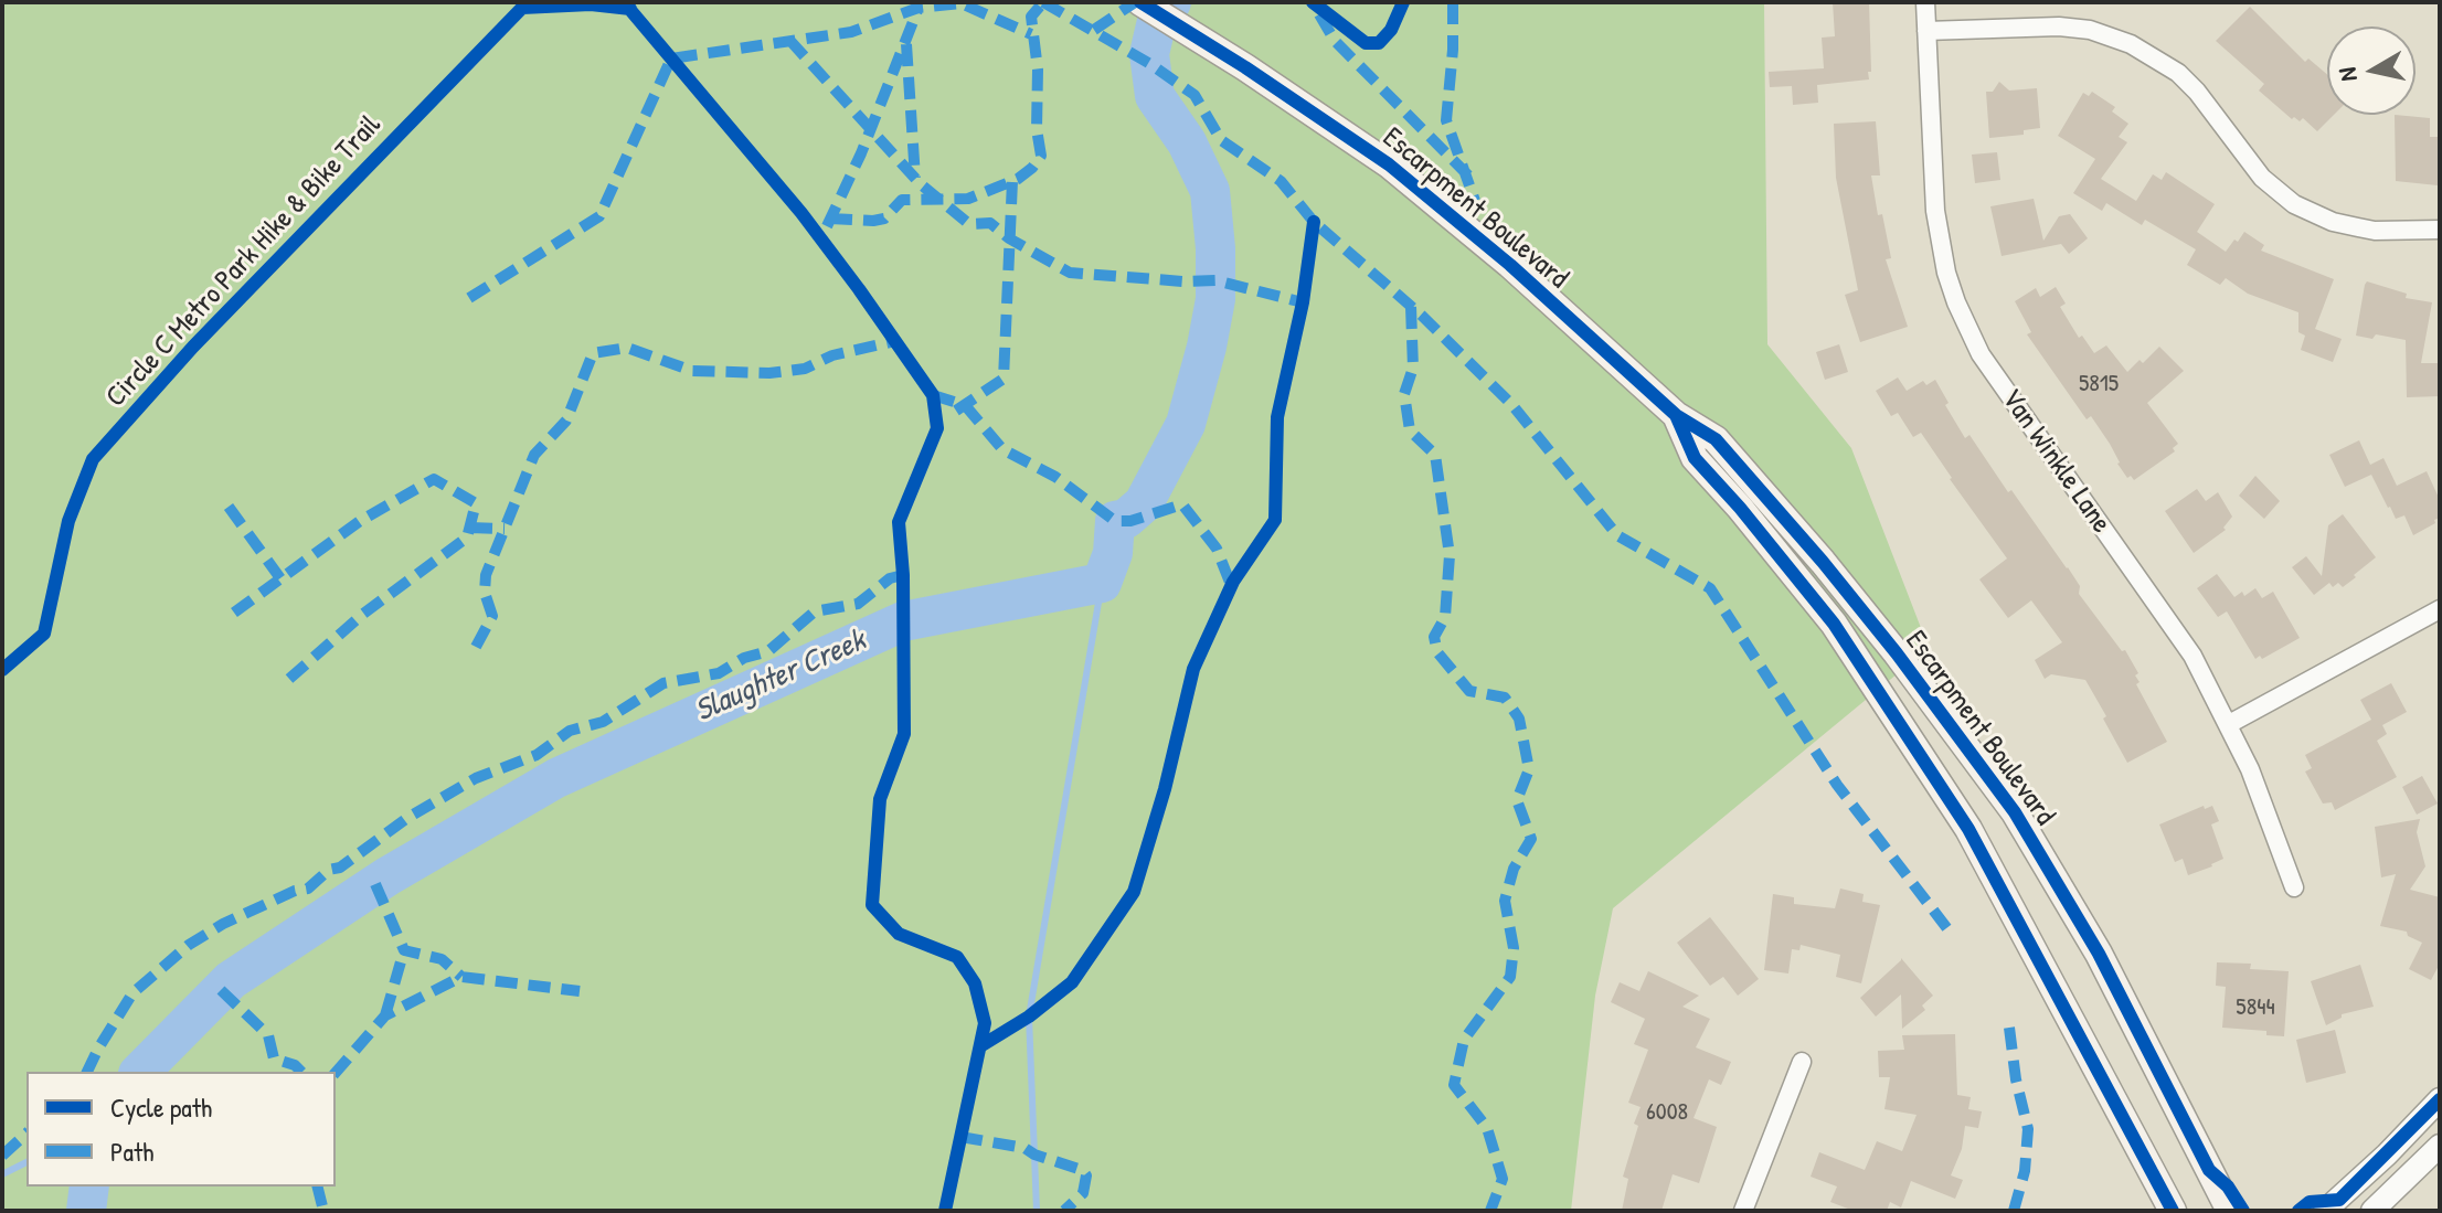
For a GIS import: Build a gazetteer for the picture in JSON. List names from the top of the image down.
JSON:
{
  "streets": {
    "main road": ["Escarpment Boulevard"],
    "street": ["Van Winkle Lane"],
    "cycle path": ["Circle C Metro Park Hike & Bike Trail"]
  },
  "water": ["Slaughter Creek"],
  "house_numbers": ["5815", "5844", "6008"],
  "legend": ["Cycle path", "Path"],
  "north": "left"
}
